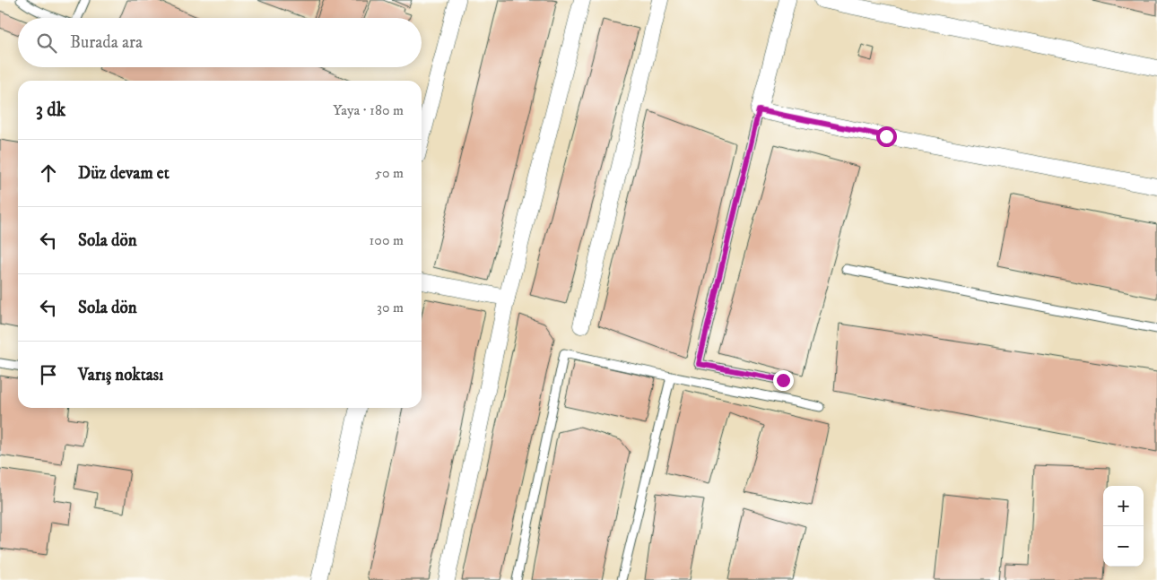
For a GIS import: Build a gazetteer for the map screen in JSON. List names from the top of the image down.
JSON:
{
  "page": {
    "search": "Burada ara",
    "heading": ["3 dk", "Yaya · 180 m"],
    "list": [
      ["Düz devam et", "50 m"],
      ["Sola dön", "100 m"],
      ["Sola dön", "30 m"],
      "Varış noktası"
    ],
    "map_buttons": ["+", "−"]
  }
}
